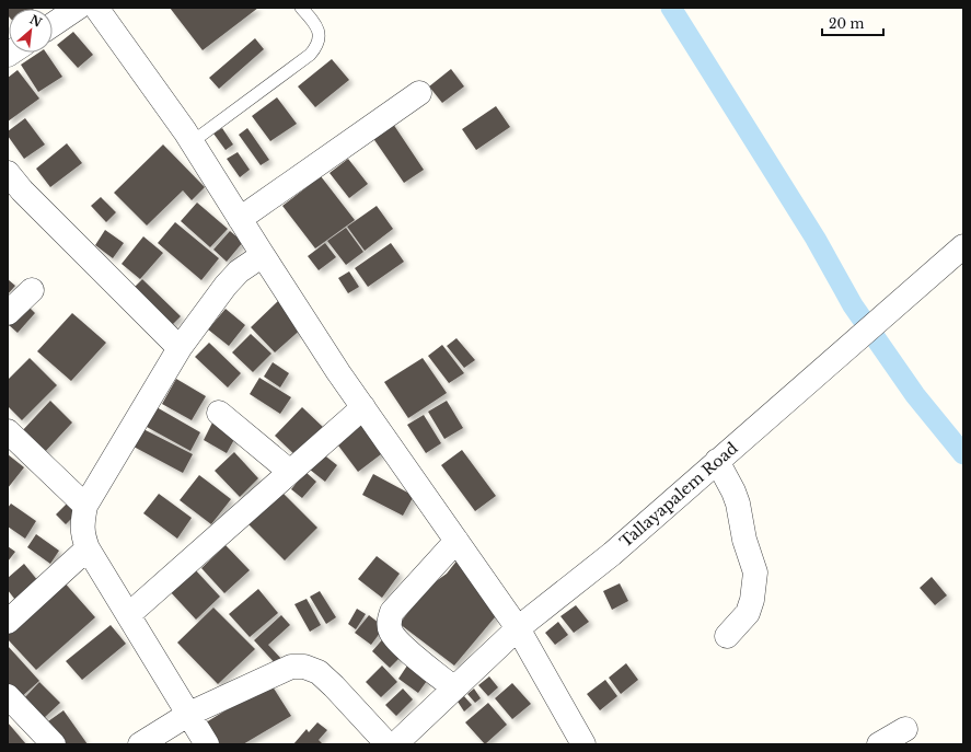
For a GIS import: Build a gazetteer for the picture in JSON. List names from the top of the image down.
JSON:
{
  "streets": {
    "street": ["Tallayapalem Road"]
  },
  "scale_bar": "20 m",
  "north": "top right"
}
